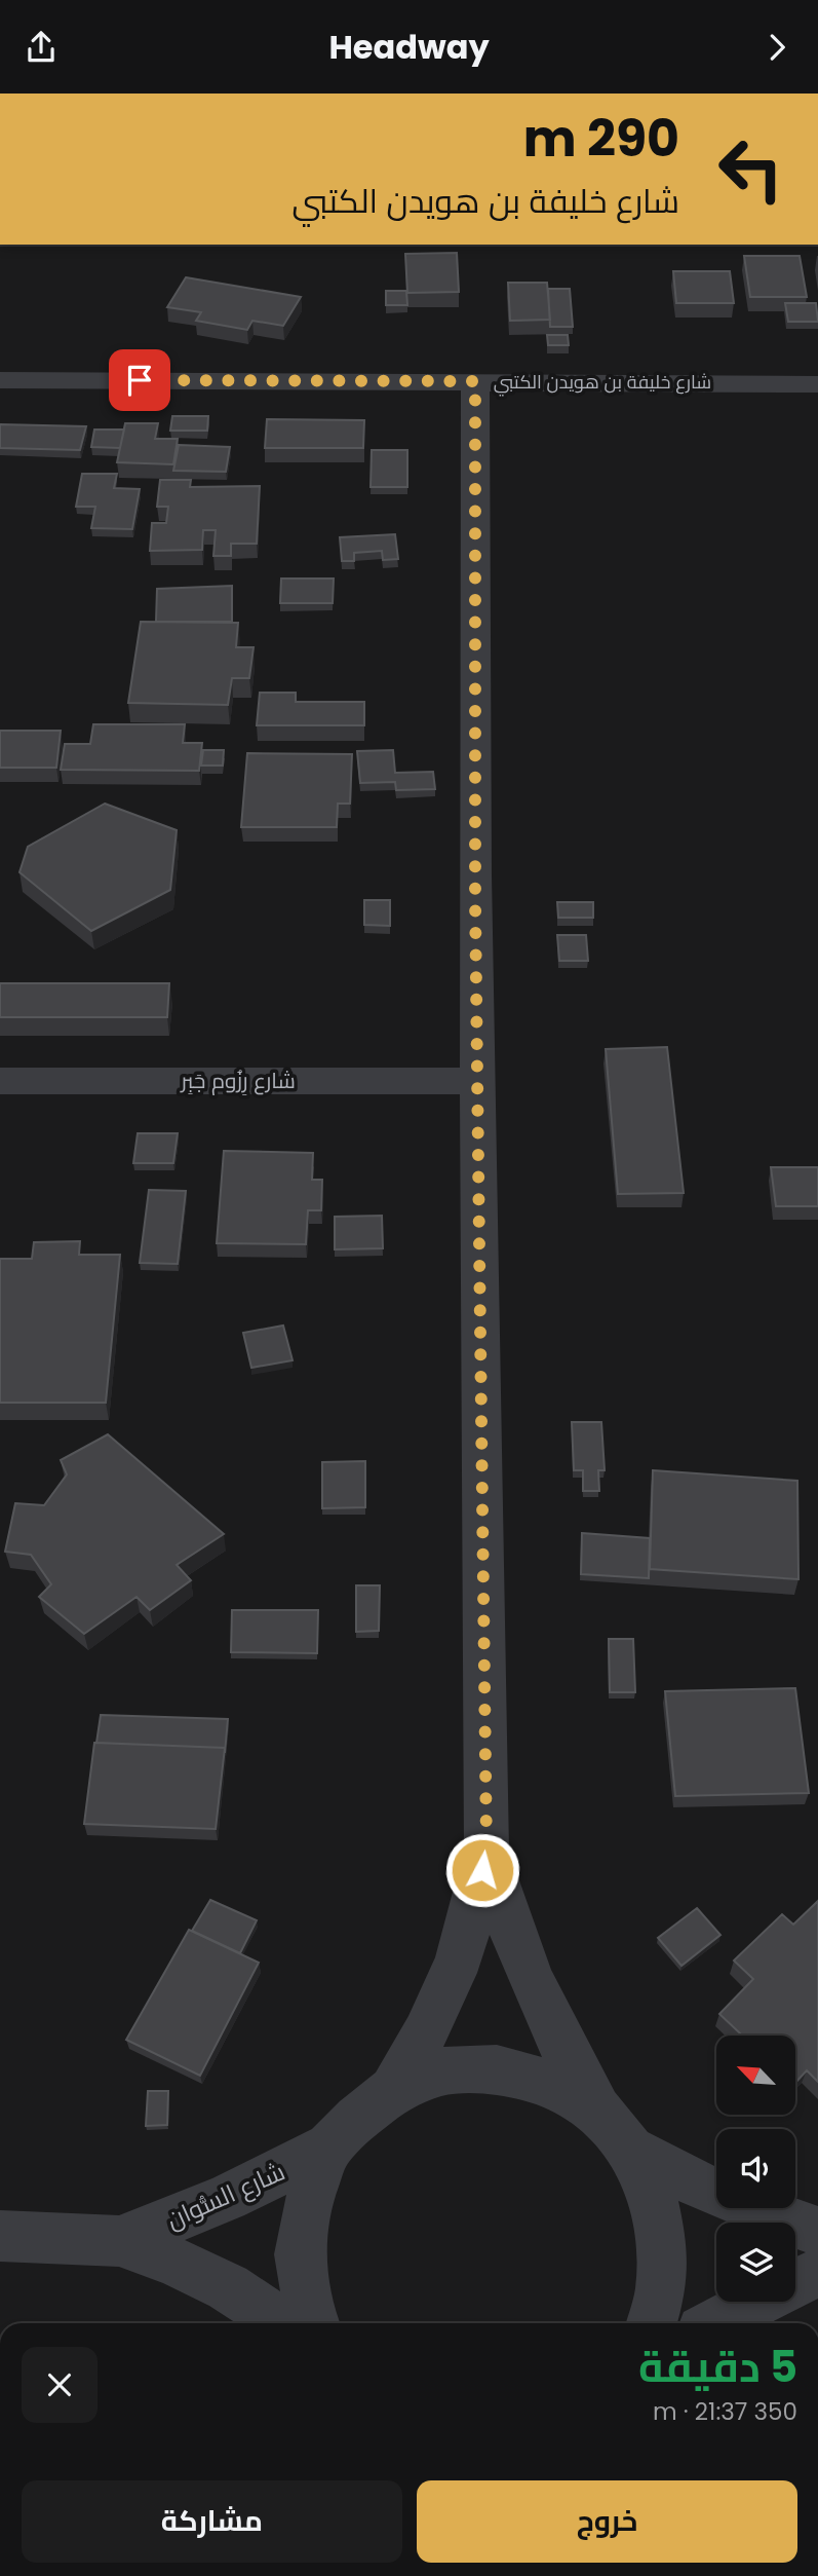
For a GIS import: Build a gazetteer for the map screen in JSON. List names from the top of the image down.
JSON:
{
  "streets": {
    "street": ["شارع خليفة بن هويدن الكتبي", "شارع رِزُوم جَبِر", "شارع السُّوان"]
  },
  "north": "top left",
  "page": {
    "header": "Headway",
    "turn": ["290 m", "شارع خليفة بن هويدن الكتبي"],
    "heading": ["5 دقيقة", "350 m · 21:37"],
    "buttons": ["خروج", "مشاركة"]
  }
}
